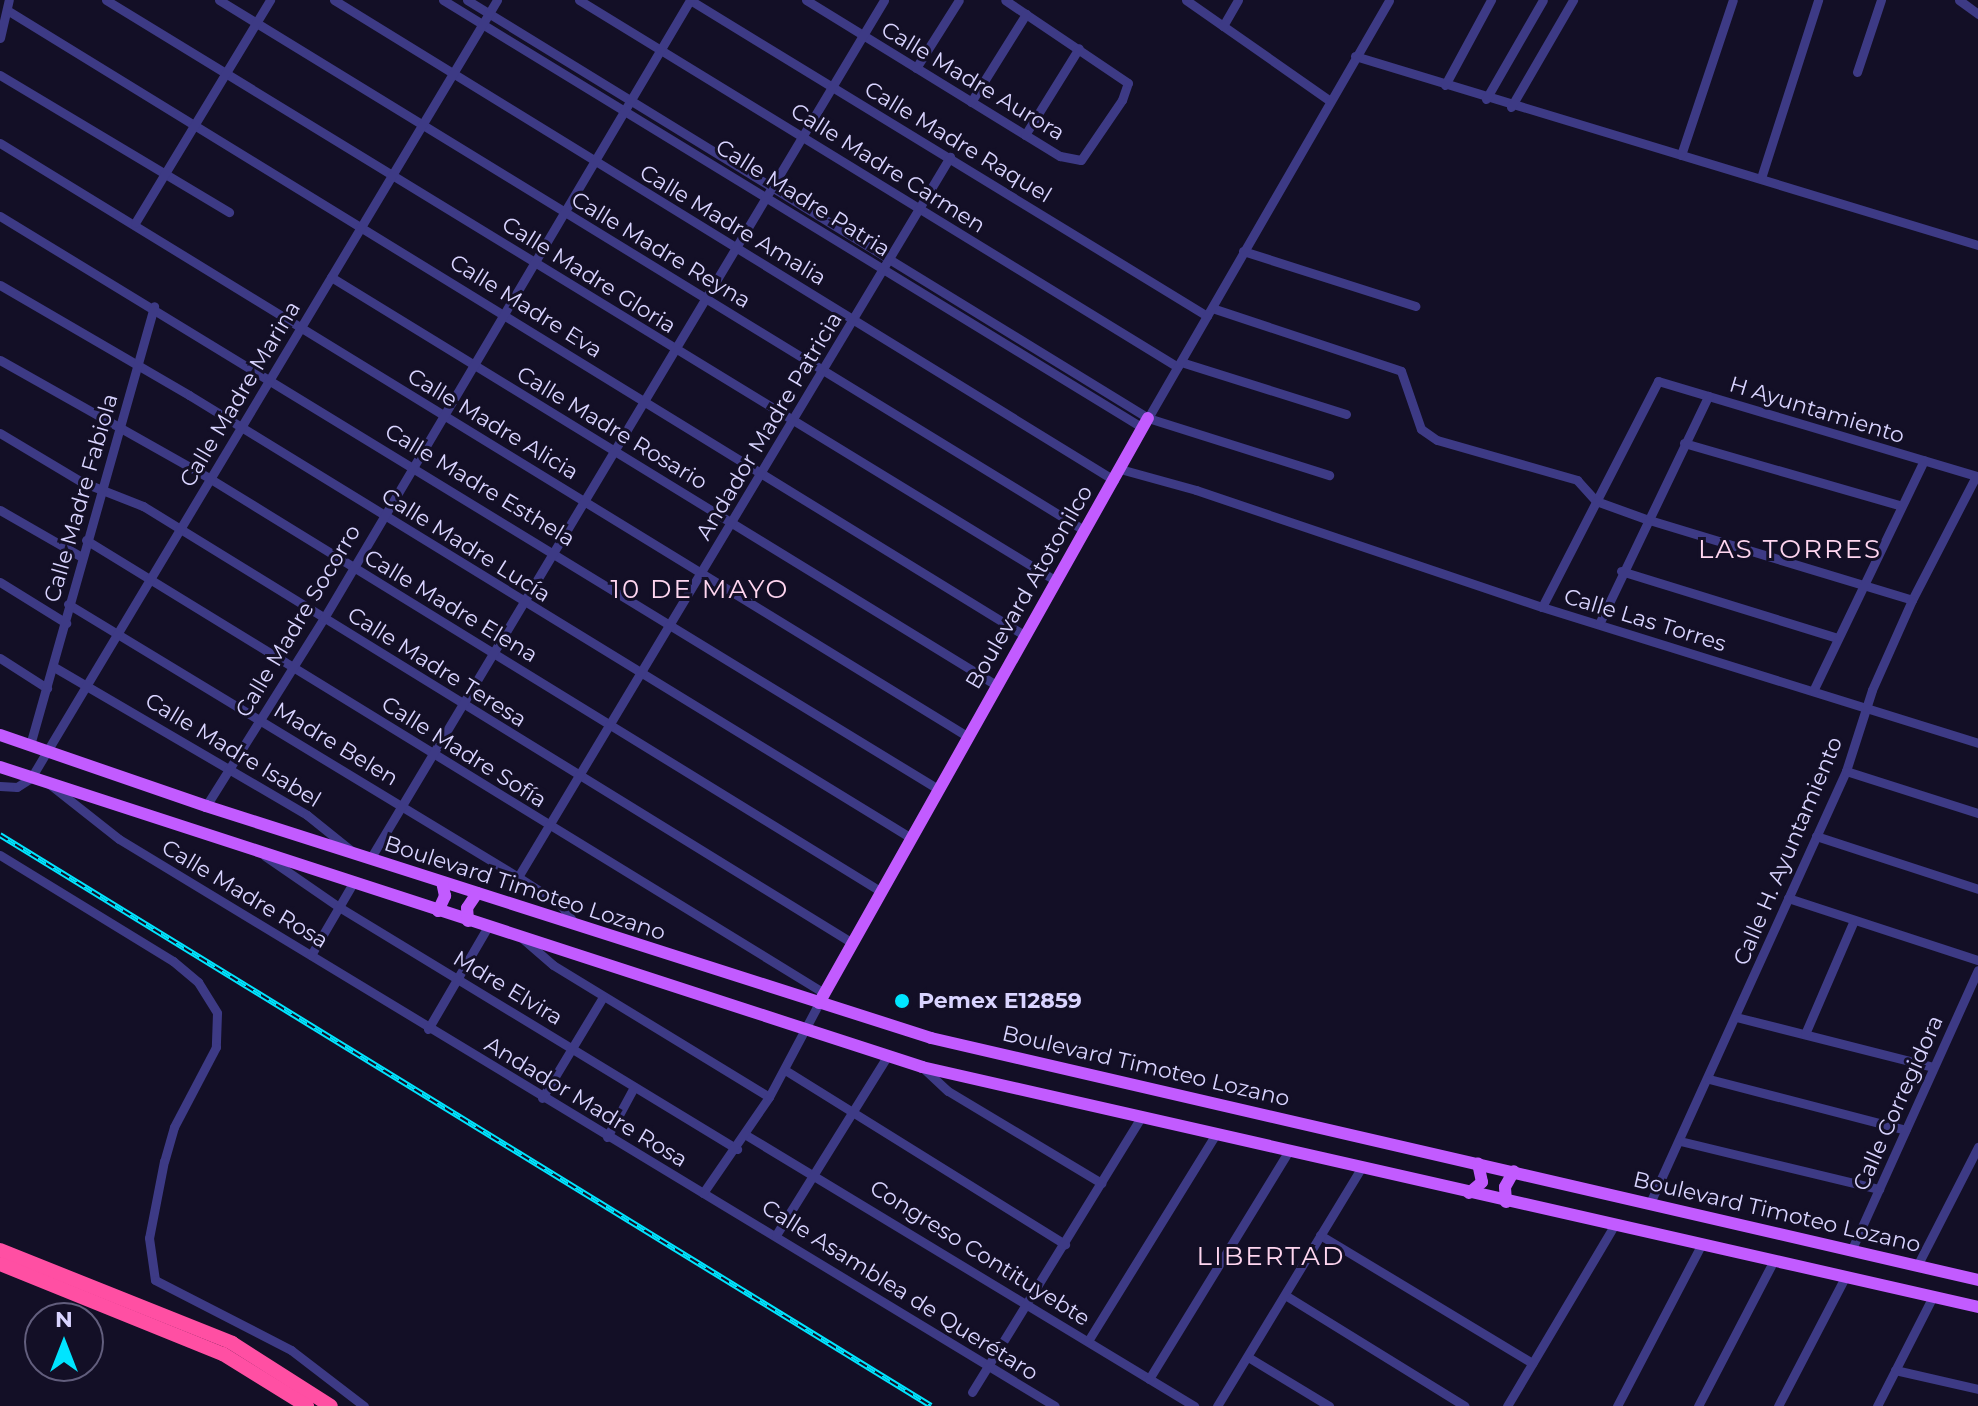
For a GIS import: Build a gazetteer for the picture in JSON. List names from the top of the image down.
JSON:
{
  "streets": {
    "main road": ["Boulevard Atotonilco", "Boulevard Timoteo Lozano"],
    "street": [
      "Calle Madre Aurora",
      "Calle Madre Raquel",
      "Calle Madre Carmen",
      "Calle Madre Patria",
      "Calle Madre Amalia",
      "Calle Madre Reyna",
      "Calle Madre Gloria",
      "Calle Madre Eva",
      "Calle Madre Marina",
      "H Ayuntamiento",
      "Calle Madre Alicia",
      "Andador Madre Patricia",
      "Calle Madre Rosario",
      "Calle Madre Esthela",
      "Calle Madre Fabiola",
      "Calle Madre Lucía",
      "Calle Madre Elena",
      "Calle Las Torres",
      "Calle Madre Socorro",
      "Calle Madre Teresa",
      "Madre Belen",
      "Calle Madre Isabel",
      "Calle Madre Sofía",
      "Calle H. Ayuntamiento",
      "Calle Madre Rosa",
      "Mdre Elvira",
      "Andador Madre Rosa",
      "Calle Corregidora",
      "Congreso Contituyebte",
      "Calle Asamblea de Querétaro"
    ]
  },
  "crossings": [
    ["Calle Madre Raquel", "H Ayuntamiento"],
    ["Calle Madre Raquel", "Andador Madre Patricia"],
    ["Calle Madre Raquel", "Boulevard Atotonilco"],
    ["Calle Madre Raquel", "Calle Madre Socorro"],
    ["Calle Madre Carmen", "Andador Madre Patricia"],
    ["Calle Madre Carmen", "Boulevard Atotonilco"],
    ["Calle Madre Carmen", "Calle Madre Socorro"],
    ["Calle Madre Patria", "Calle Madre Marina"],
    ["Calle Madre Patria", "Andador Madre Patricia"],
    ["Calle Madre Patria", "Boulevard Atotonilco"],
    ["Calle Madre Patria", "Calle Madre Socorro"],
    ["Calle Madre Amalia", "Calle Madre Marina"],
    ["Calle Madre Amalia", "Andador Madre Patricia"],
    ["Calle Madre Amalia", "Boulevard Atotonilco"],
    ["Calle Madre Amalia", "Calle Las Torres"],
    ["Calle Madre Amalia", "Calle Madre Socorro"],
    ["Calle Madre Reyna", "Calle Madre Marina"],
    ["Calle Madre Reyna", "Andador Madre Patricia"],
    ["Calle Madre Reyna", "Boulevard Atotonilco"],
    ["Calle Madre Reyna", "Calle Madre Socorro"],
    ["Calle Madre Gloria", "Calle Madre Marina"],
    ["Calle Madre Gloria", "Andador Madre Patricia"],
    ["Calle Madre Gloria", "Boulevard Atotonilco"],
    ["Calle Madre Gloria", "Calle Madre Socorro"],
    ["Calle Madre Eva", "Calle Madre Marina"],
    ["Calle Madre Eva", "Andador Madre Patricia"],
    ["Calle Madre Eva", "Boulevard Atotonilco"],
    ["Calle Madre Eva", "Calle Madre Socorro"],
    ["Calle Madre Marina", "Calle Madre Alicia"],
    ["Calle Madre Marina", "Calle Madre Rosario"],
    ["Calle Madre Marina", "Calle Madre Esthela"],
    ["Calle Madre Marina", "Calle Madre Lucía"],
    ["Calle Madre Marina", "Calle Madre Elena"],
    ["Calle Madre Marina", "Calle Madre Teresa"],
    ["Calle Madre Marina", "Madre Belen"],
    ["Calle Madre Marina", "Calle Madre Isabel"],
    ["Calle Madre Marina", "Calle Madre Sofía"],
    ["Calle Madre Marina", "Boulevard Timoteo Lozano"],
    ["H Ayuntamiento", "Calle H. Ayuntamiento"],
    ["Calle Madre Alicia", "Andador Madre Patricia"],
    ["Calle Madre Alicia", "Boulevard Atotonilco"],
    ["Calle Madre Alicia", "Calle Madre Socorro"],
    ["Andador Madre Patricia", "Calle Madre Rosario"],
    ["Andador Madre Patricia", "Calle Madre Esthela"],
    ["Andador Madre Patricia", "Calle Madre Lucía"],
    ["Andador Madre Patricia", "Calle Madre Elena"],
    ["Andador Madre Patricia", "Calle Madre Teresa"],
    ["Andador Madre Patricia", "Madre Belen"],
    ["Andador Madre Patricia", "Calle Madre Sofía"],
    ["Calle Madre Rosario", "Boulevard Atotonilco"],
    ["Calle Madre Rosario", "Calle Madre Socorro"],
    ["Calle Madre Esthela", "Calle Madre Fabiola"],
    ["Calle Madre Esthela", "Boulevard Atotonilco"],
    ["Calle Madre Esthela", "Calle Madre Socorro"],
    ["Calle Madre Fabiola", "Calle Madre Lucía"],
    ["Calle Madre Fabiola", "Calle Madre Elena"],
    ["Calle Madre Fabiola", "Calle Madre Teresa"],
    ["Calle Madre Fabiola", "Madre Belen"],
    ["Calle Madre Fabiola", "Calle Madre Isabel"],
    ["Calle Madre Fabiola", "Calle Madre Sofía"],
    ["Calle Madre Fabiola", "Boulevard Timoteo Lozano"],
    ["Calle Madre Lucía", "Boulevard Atotonilco"],
    ["Calle Madre Lucía", "Calle Madre Socorro"],
    ["Boulevard Atotonilco", "Calle Madre Elena"],
    ["Boulevard Atotonilco", "Calle Madre Teresa"],
    ["Boulevard Atotonilco", "Calle Madre Sofía"],
    ["Boulevard Atotonilco", "Boulevard Timoteo Lozano"],
    ["Boulevard Atotonilco", "Mdre Elvira"],
    ["Boulevard Atotonilco", "Andador Madre Rosa"],
    ["Boulevard Atotonilco", "Congreso Contituyebte"],
    ["Calle Madre Elena", "Calle Madre Socorro"],
    ["Calle Las Torres", "Calle H. Ayuntamiento"],
    ["Calle Madre Socorro", "Calle Madre Teresa"],
    ["Calle Madre Socorro", "Madre Belen"],
    ["Calle Madre Socorro", "Calle Madre Isabel"],
    ["Calle Madre Socorro", "Calle Madre Sofía"],
    ["Calle Madre Socorro", "Boulevard Timoteo Lozano"],
    ["Madre Belen", "Boulevard Timoteo Lozano"],
    ["Calle Madre Isabel", "Boulevard Timoteo Lozano"],
    ["Calle Madre Sofía", "Boulevard Timoteo Lozano"],
    ["Calle H. Ayuntamiento", "Boulevard Timoteo Lozano"],
    ["Boulevard Timoteo Lozano", "Calle Corregidora"],
    ["Calle Madre Rosa", "Andador Madre Rosa"],
    ["Andador Madre Rosa", "Calle Asamblea de Querétaro"]
  ],
  "districts": ["LAS TORRES", "10 DE MAYO", "LIBERTAD"],
  "places": ["Pemex E12859"],
  "north": "top"
}
